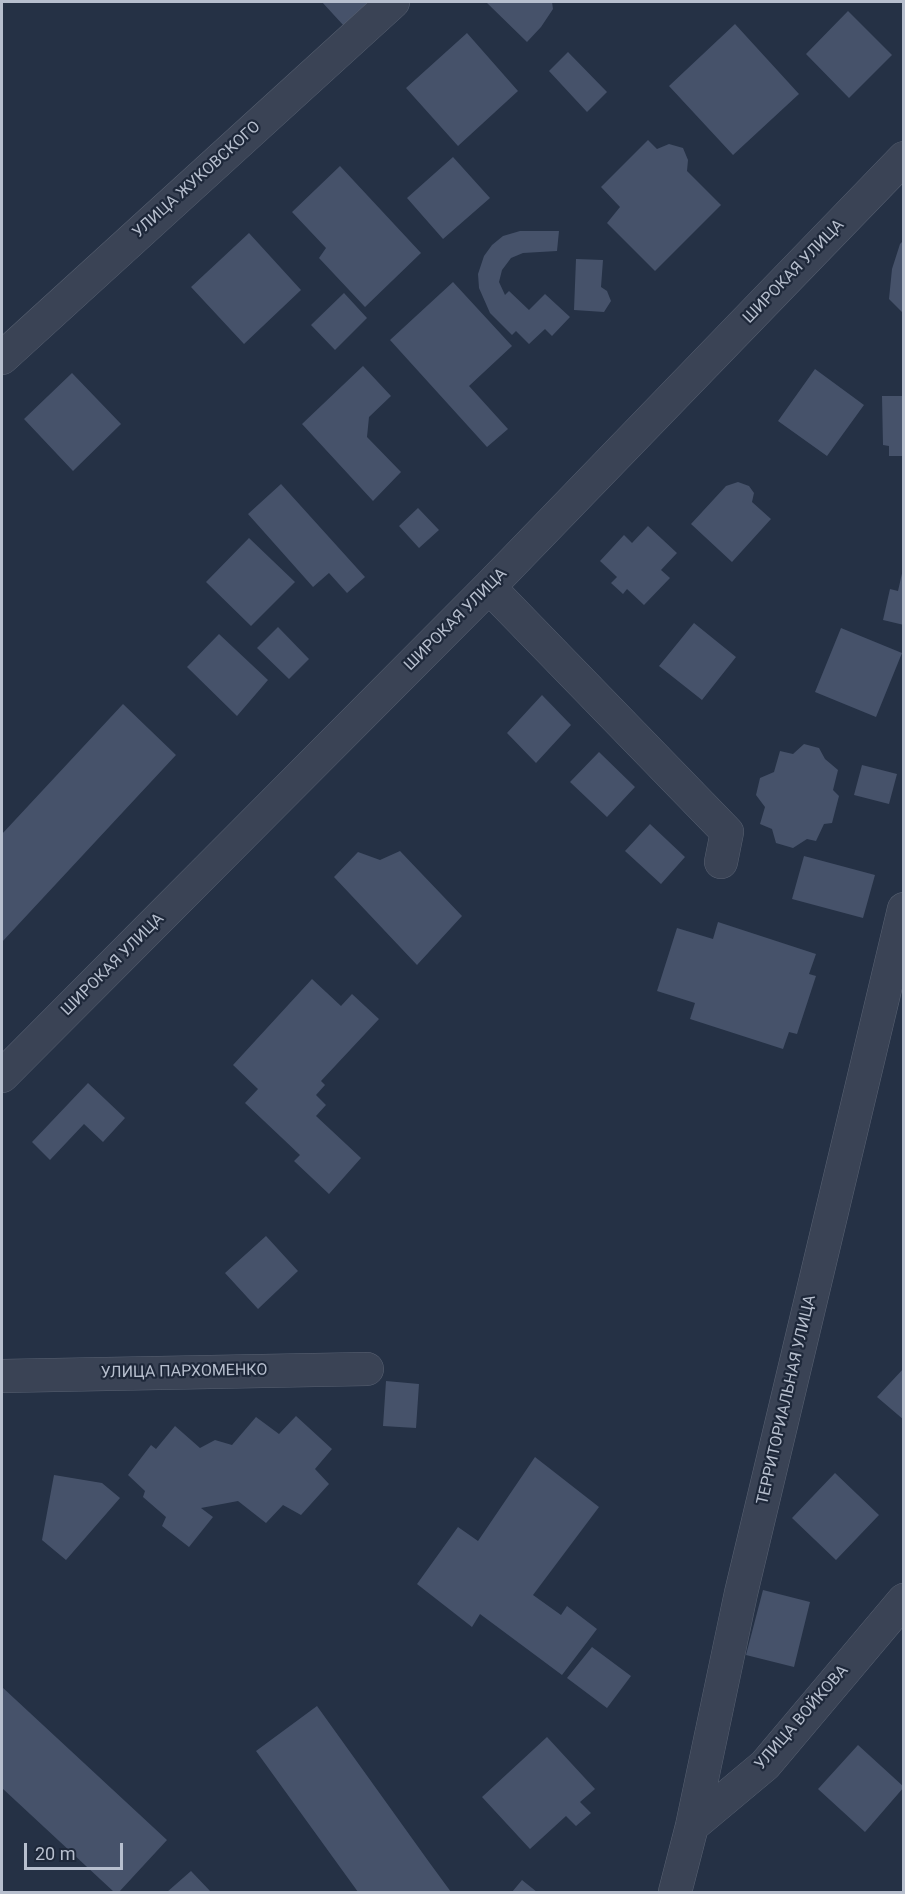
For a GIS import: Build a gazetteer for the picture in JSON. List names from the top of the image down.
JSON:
{
  "streets": {
    "street": [
      "УЛИЦА ЖУКОВСКОГО",
      "ШИРОКАЯ УЛИЦА",
      "УЛИЦА ПАРХОМЕНКО",
      "ТЕРРИТОРИАЛЬНАЯ УЛИЦА",
      "УЛИЦА ВОЙКОВА"
    ]
  },
  "crossings": [
    ["ТЕРРИТОРИАЛЬНАЯ УЛИЦА", "УЛИЦА ВОЙКОВА"]
  ],
  "scale_bar": "20 m"
}
